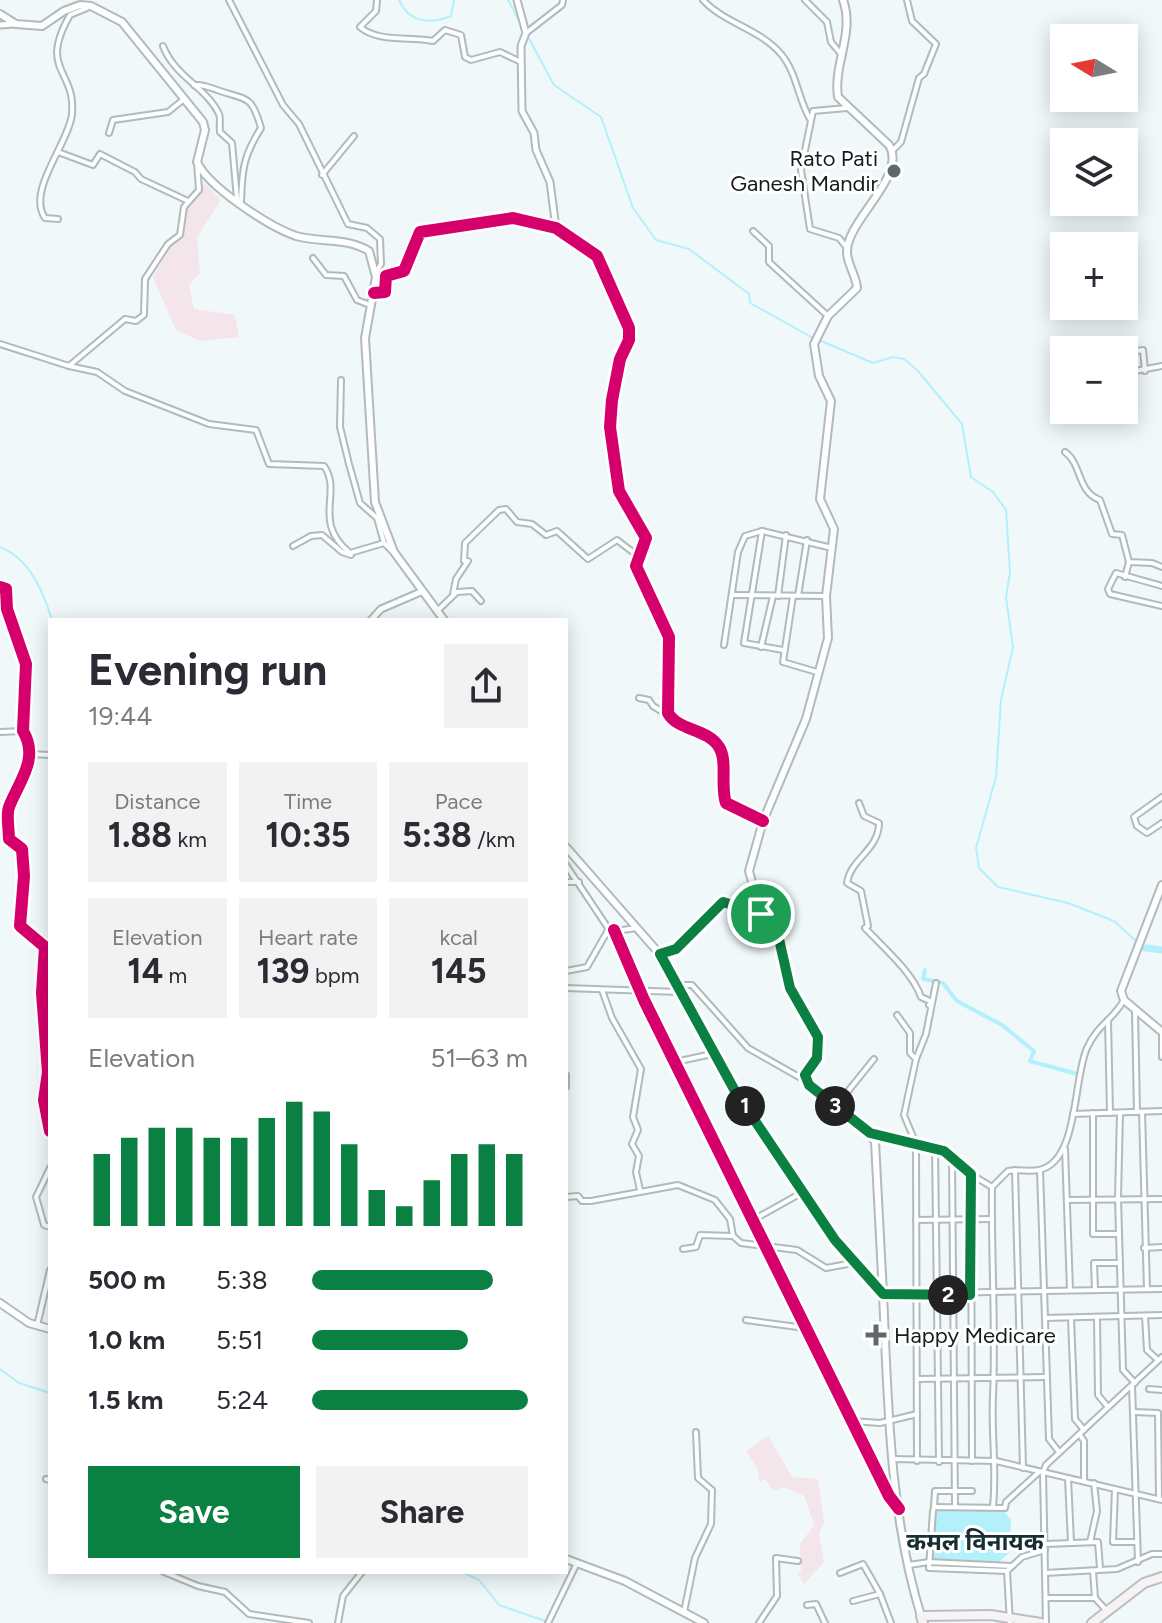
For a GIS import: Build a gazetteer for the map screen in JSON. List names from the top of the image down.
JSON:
{
  "districts": ["कमल विनायक"],
  "places": {
    "other": ["Rato Pati Ganesh Mandir"],
    "health": ["Happy Medicare"]
  },
  "north": "left",
  "page": {
    "map_buttons": ["+", "−"],
    "heading": ["Evening run", "19:44"],
    "stats": [
      ["Distance", "1.88 km"],
      ["Time", "10:35"],
      ["Pace", "5:38 /km"],
      ["Elevation", "14 m"],
      ["Heart rate", "139 bpm"],
      ["kcal", "145"]
    ],
    "chart": ["Elevation", "51–63 m"],
    "pins": ["1", "3", "2"],
    "list": [
      {
        "name": "500 m",
        "note": "5:38"
      },
      {
        "name": "1.0 km",
        "note": "5:51"
      },
      {
        "name": "1.5 km",
        "note": "5:24"
      }
    ],
    "buttons": ["Save", "Share"]
  }
}
